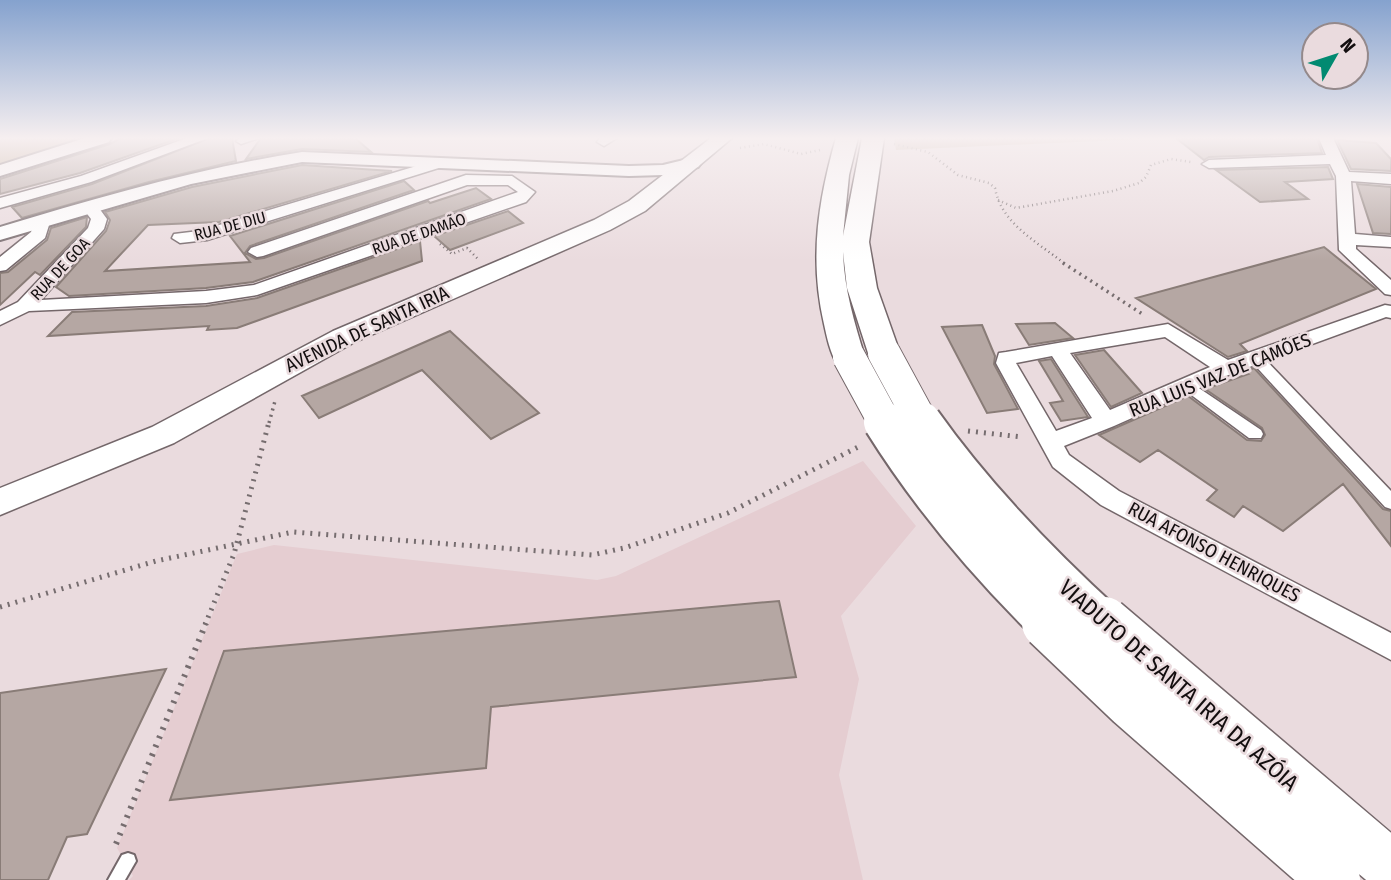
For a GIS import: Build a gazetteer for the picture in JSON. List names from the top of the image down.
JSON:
{
  "streets": {
    "highway": ["VIADUTO DE SANTA IRIA DA AZÓIA"],
    "main road": ["AVENIDA DE SANTA IRIA"],
    "street": [
      "RUA DE DIU",
      "RUA DE DAMÃO",
      "RUA DE GOA",
      "RUA LUIS VAZ DE CAMÕES",
      "RUA AFONSO HENRIQUES"
    ]
  },
  "crossings": [
    ["RUA DE DAMÃO", "RUA DE GOA"],
    ["RUA LUIS VAZ DE CAMÕES", "RUA AFONSO HENRIQUES"]
  ],
  "north": "top right"
}
